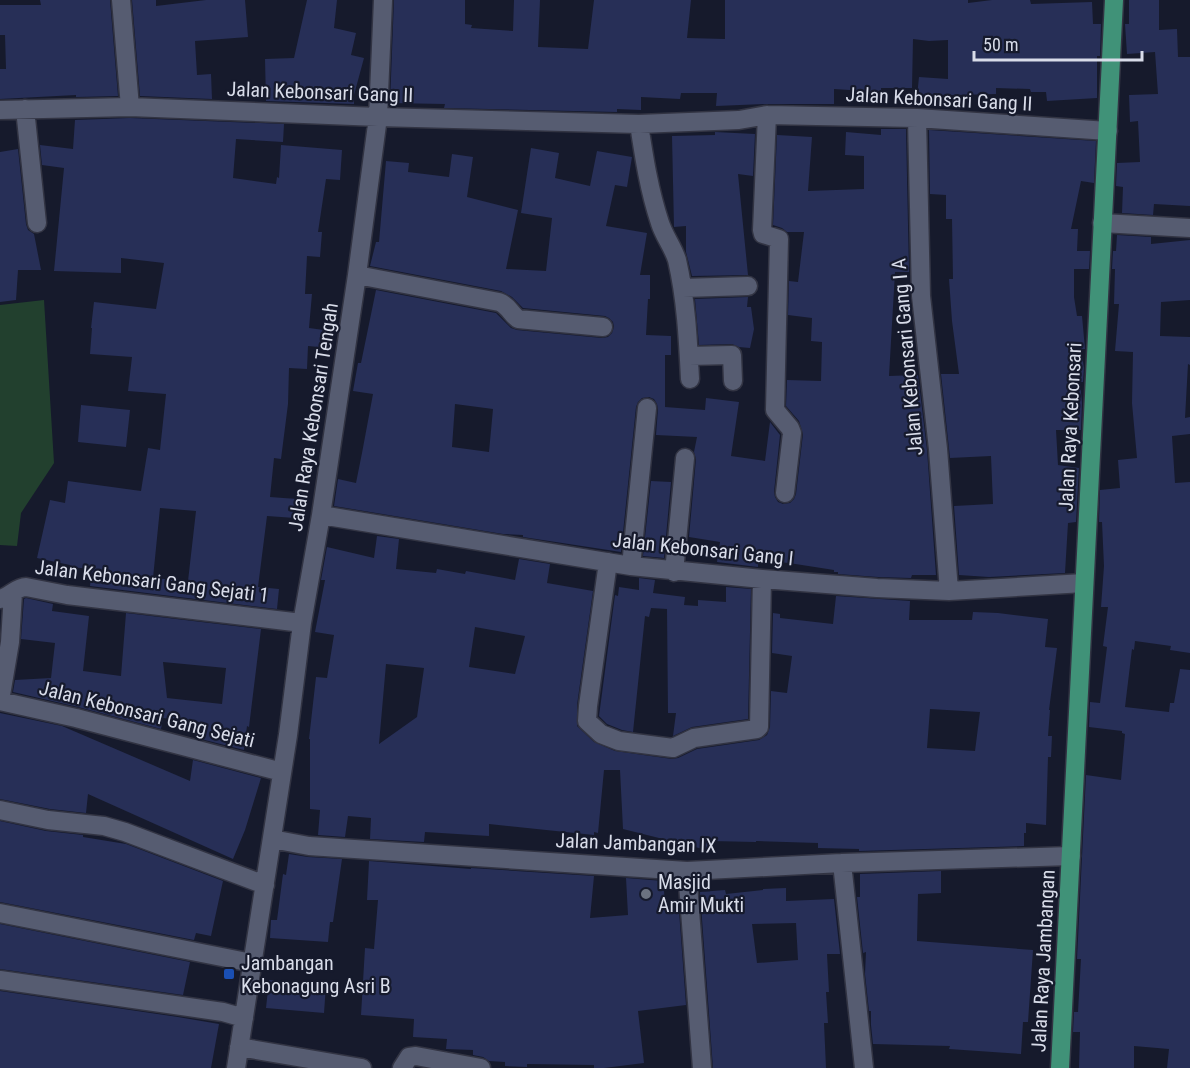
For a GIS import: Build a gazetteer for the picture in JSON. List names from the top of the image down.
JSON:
{
  "streets": {
    "main road": ["Jalan Raya Kebonsari", "Jalan Raya Jambangan"],
    "street": [
      "Jalan Kebonsari Gang II",
      "Jalan Kebonsari Gang I A",
      "Jalan Raya Kebonsari Tengah",
      "Jalan Kebonsari Gang I",
      "Jalan Kebonsari Gang Sejati 1",
      "Jalan Kebonsari Gang Sejati",
      "Jalan Jambangan IX"
    ]
  },
  "crossings": [
    ["Jalan Kebonsari Gang II", "Jalan Kebonsari Gang I A"],
    ["Jalan Kebonsari Gang II", "Jalan Raya Kebonsari Tengah"],
    ["Jalan Kebonsari Gang II", "Jalan Raya Kebonsari"],
    ["Jalan Kebonsari Gang I A", "Jalan Kebonsari Gang I"],
    ["Jalan Raya Kebonsari Tengah", "Jalan Kebonsari Gang I"],
    ["Jalan Raya Kebonsari Tengah", "Jalan Kebonsari Gang Sejati 1"],
    ["Jalan Raya Kebonsari Tengah", "Jalan Kebonsari Gang Sejati"],
    ["Jalan Raya Kebonsari Tengah", "Jalan Jambangan IX"],
    ["Jalan Raya Kebonsari", "Jalan Kebonsari Gang I"],
    ["Jalan Raya Kebonsari", "Jalan Jambangan IX"],
    ["Jalan Raya Kebonsari", "Jalan Raya Jambangan"],
    ["Jalan Jambangan IX", "Jalan Raya Jambangan"]
  ],
  "places": {
    "other": ["Masjid Amir Mukti"],
    "transit": ["Jambangan Kebonagung Asri B"]
  },
  "scale_bar": "50 m"
}
